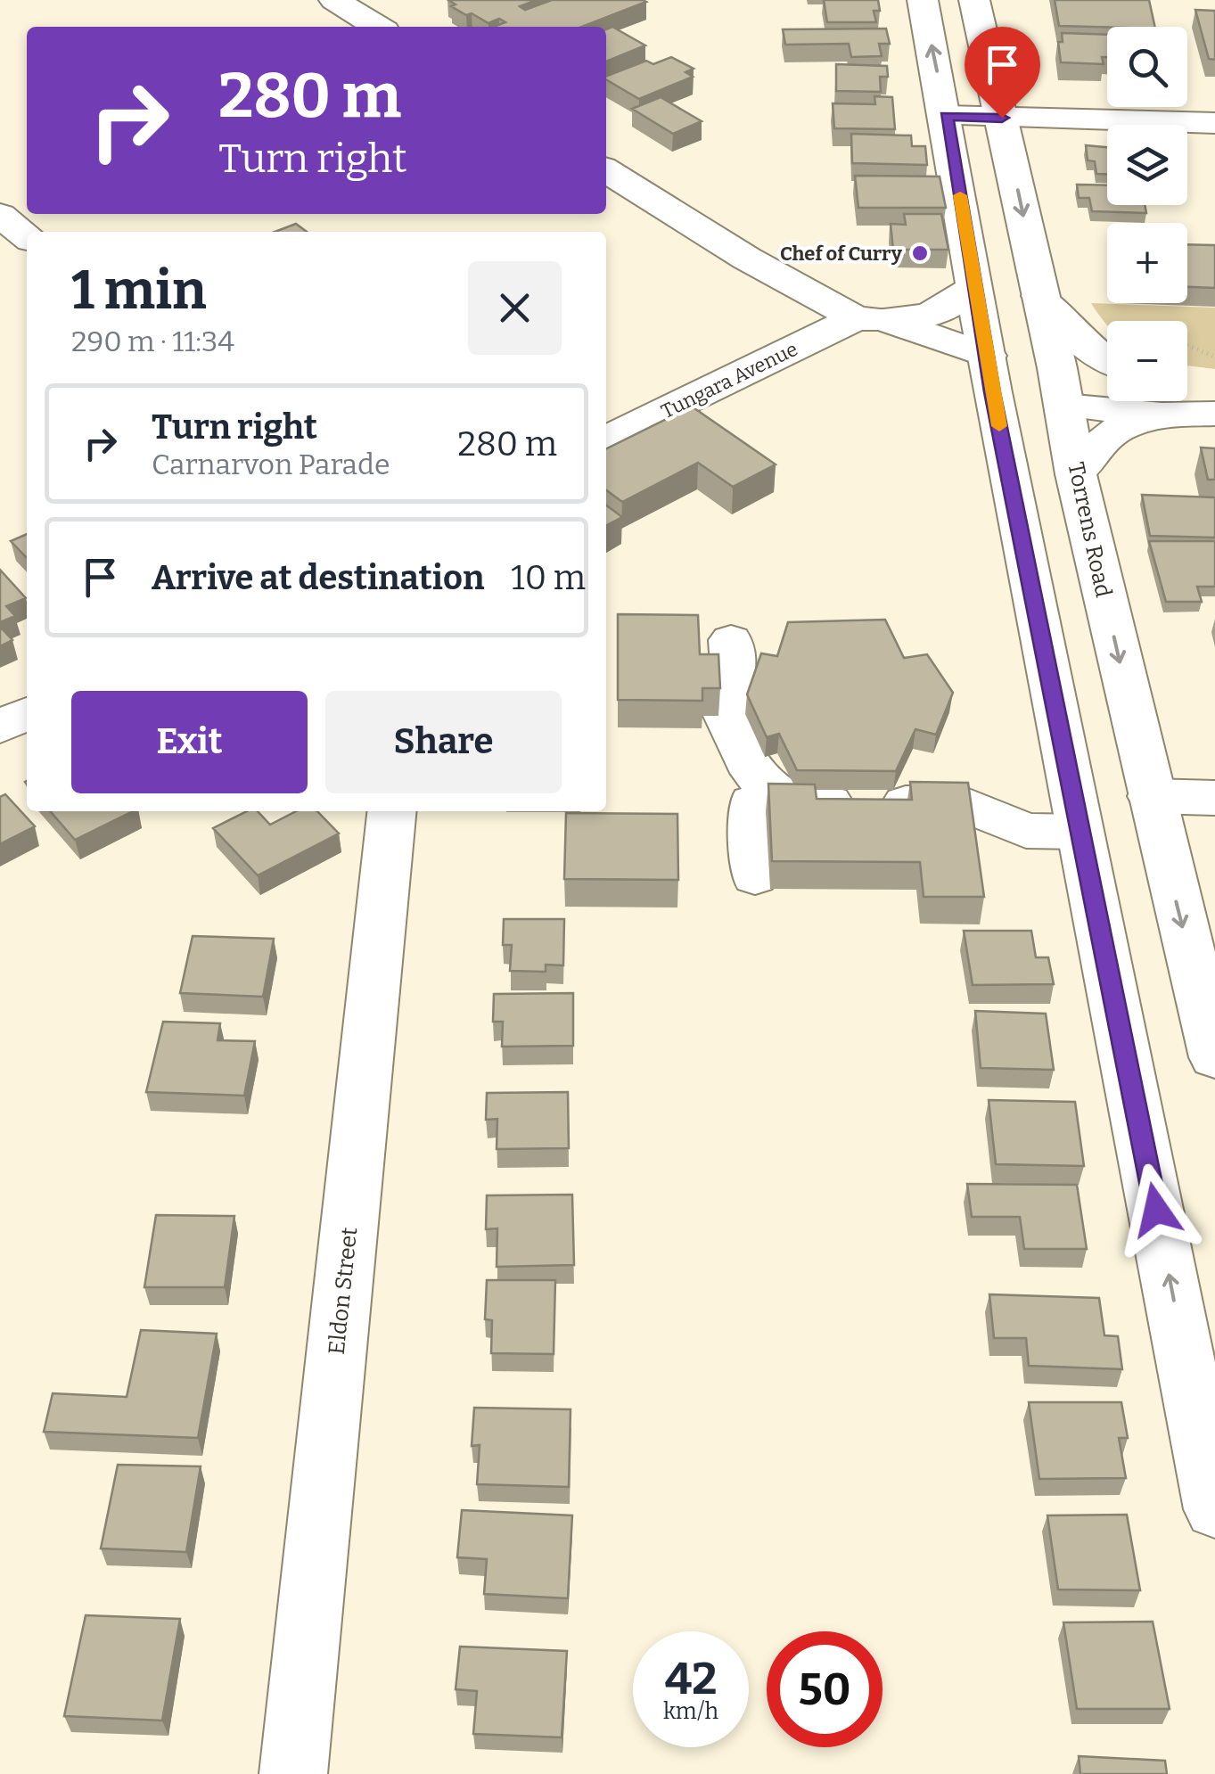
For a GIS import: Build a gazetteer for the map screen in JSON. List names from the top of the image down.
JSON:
{
  "streets": {
    "main road": ["Tungara Avenue", "Torrens Road", "Eldon Street"]
  },
  "places": ["Chef of Curry"],
  "page": {
    "map_buttons": ["+", "−"],
    "turn": ["280 m", "Turn right"],
    "heading": ["1 min", "290 m · 11:34"],
    "list": [
      {
        "name": "Turn right",
        "note": "Carnarvon Parade",
        "value": "280 m"
      },
      {
        "name": "Arrive at destination",
        "value": "10 m"
      }
    ],
    "buttons": ["Exit", "Share"],
    "speed": "42 km/h",
    "limit": "50"
  }
}
